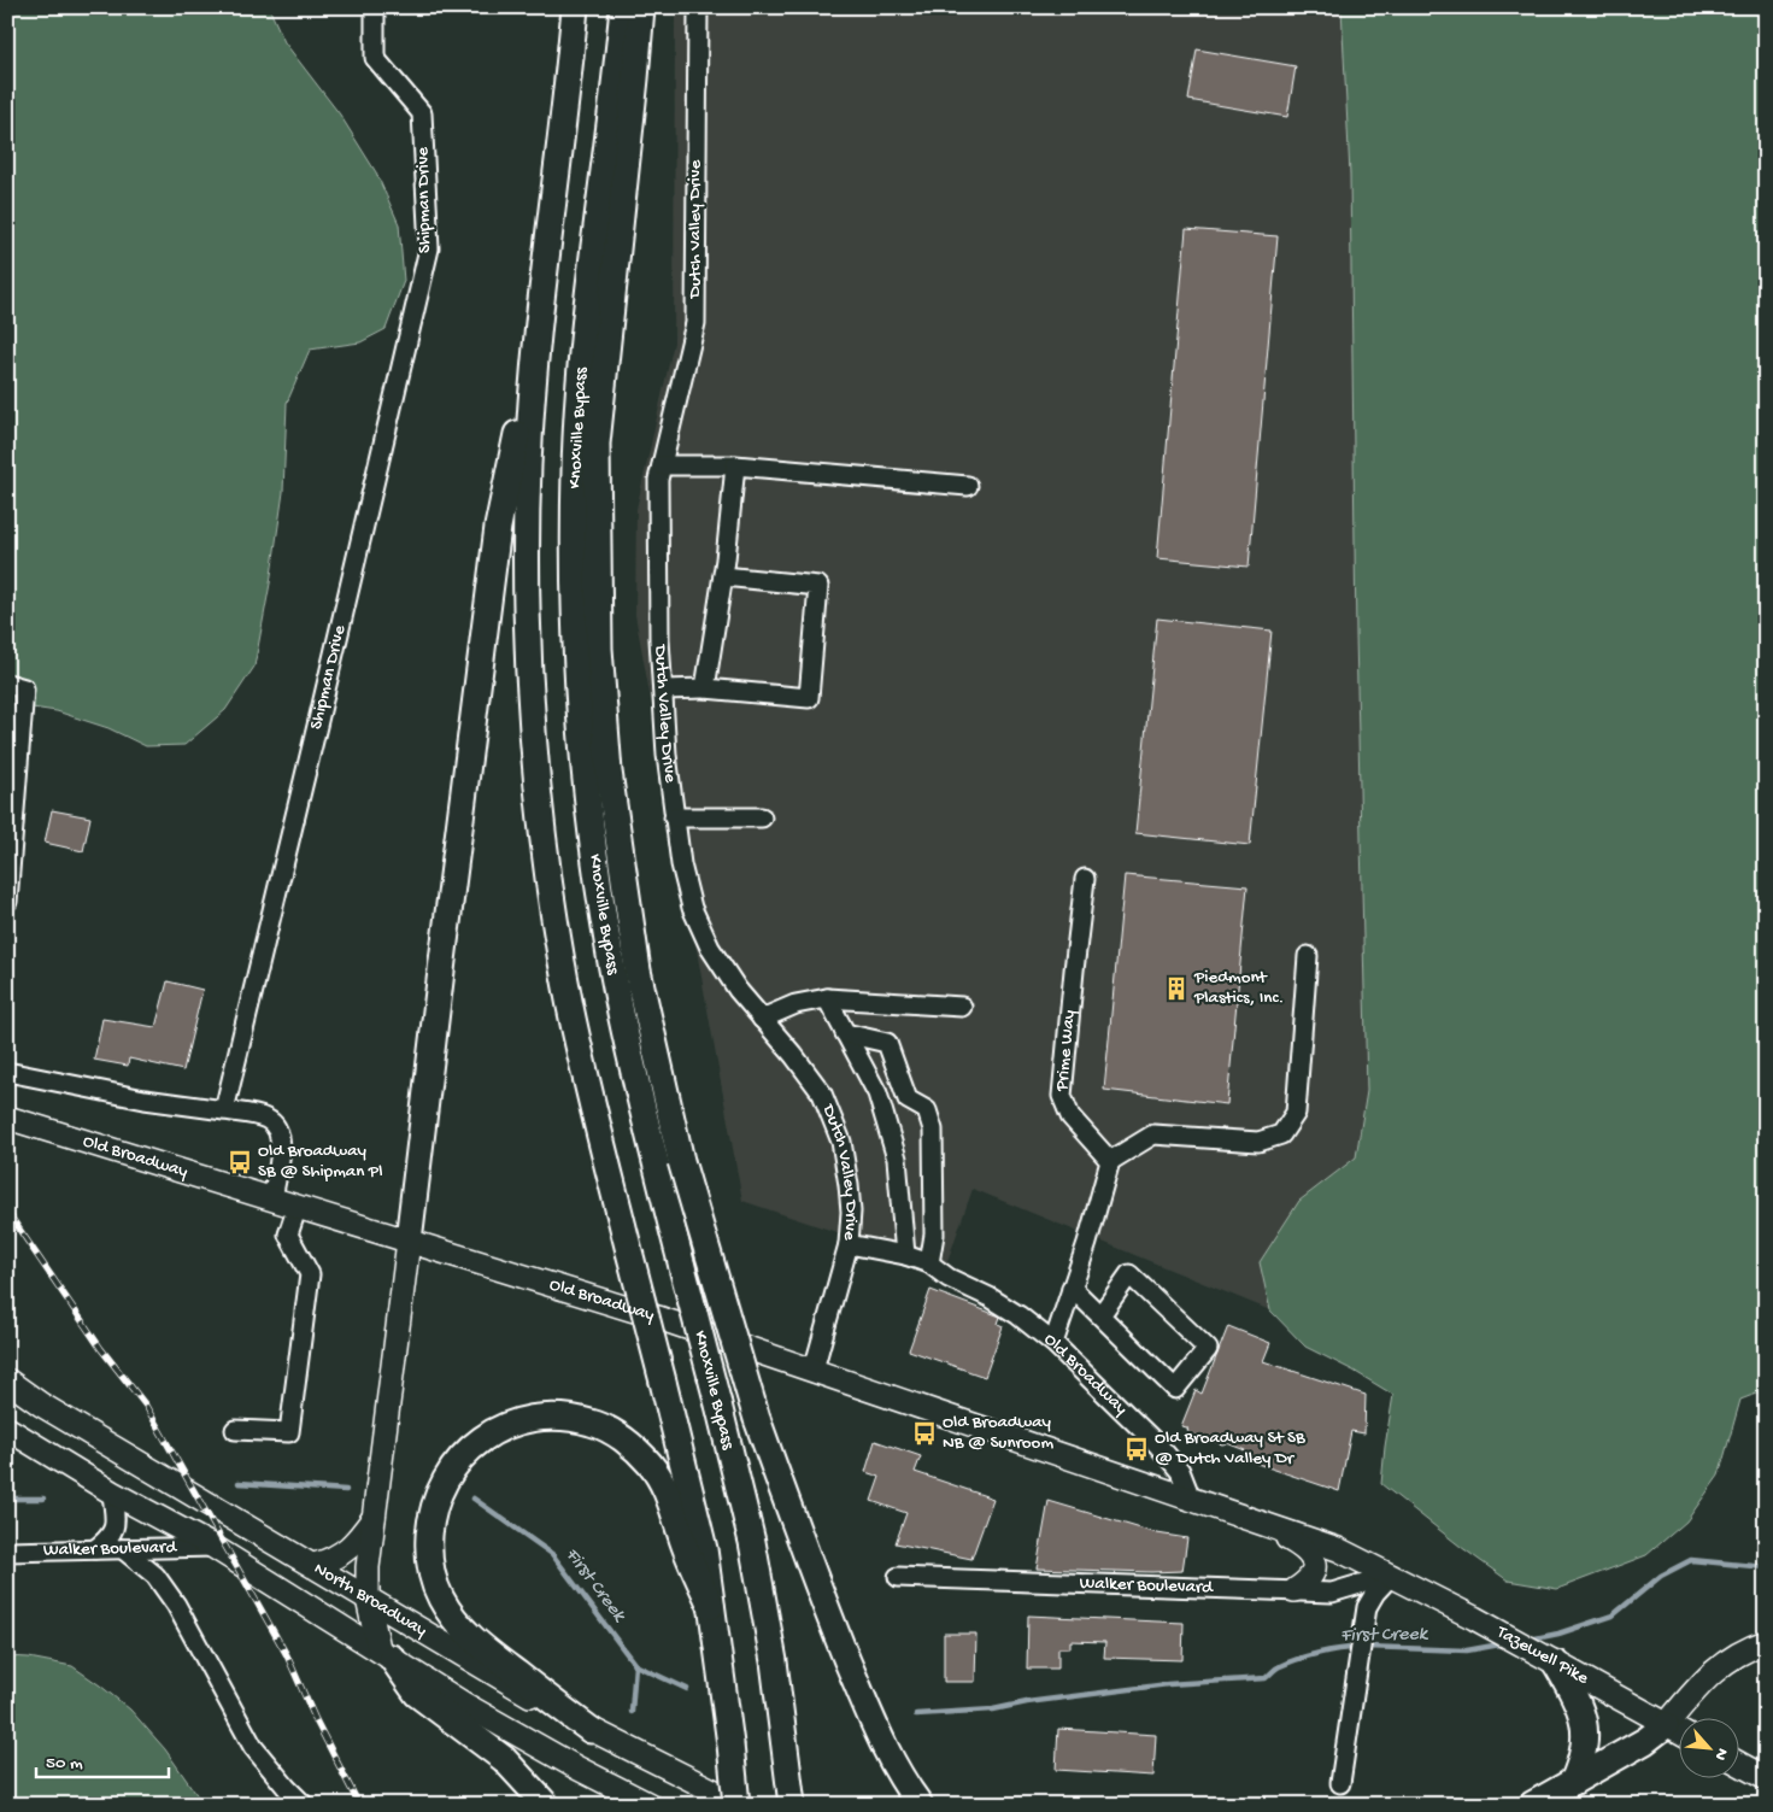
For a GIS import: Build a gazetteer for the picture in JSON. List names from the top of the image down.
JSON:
{
  "streets": {
    "highway": ["Knoxville Bypass"],
    "main road": ["Old Broadway", "North Broadway", "Tazewell Pike"],
    "street": [
      "Shipman Drive",
      "Dutch Valley Drive",
      "Prime Way",
      "Walker Boulevard"
    ]
  },
  "crossings": [
    ["Dutch Valley Drive", "Old Broadway"],
    ["Old Broadway", "Walker Boulevard"],
    ["Old Broadway", "Tazewell Pike"],
    ["Walker Boulevard", "North Broadway"],
    ["Walker Boulevard", "Tazewell Pike"]
  ],
  "water": ["First Creek"],
  "places": {
    "building": ["Piedmont Plastics, Inc."],
    "bus stop": ["Old Broadway SB @ Shipman Pl", "Old Broadway NB @ Sunroom", "Old Broadway St SB @ Dutch Valley Dr"]
  },
  "scale_bar": "50 m",
  "north": "bottom right"
}
